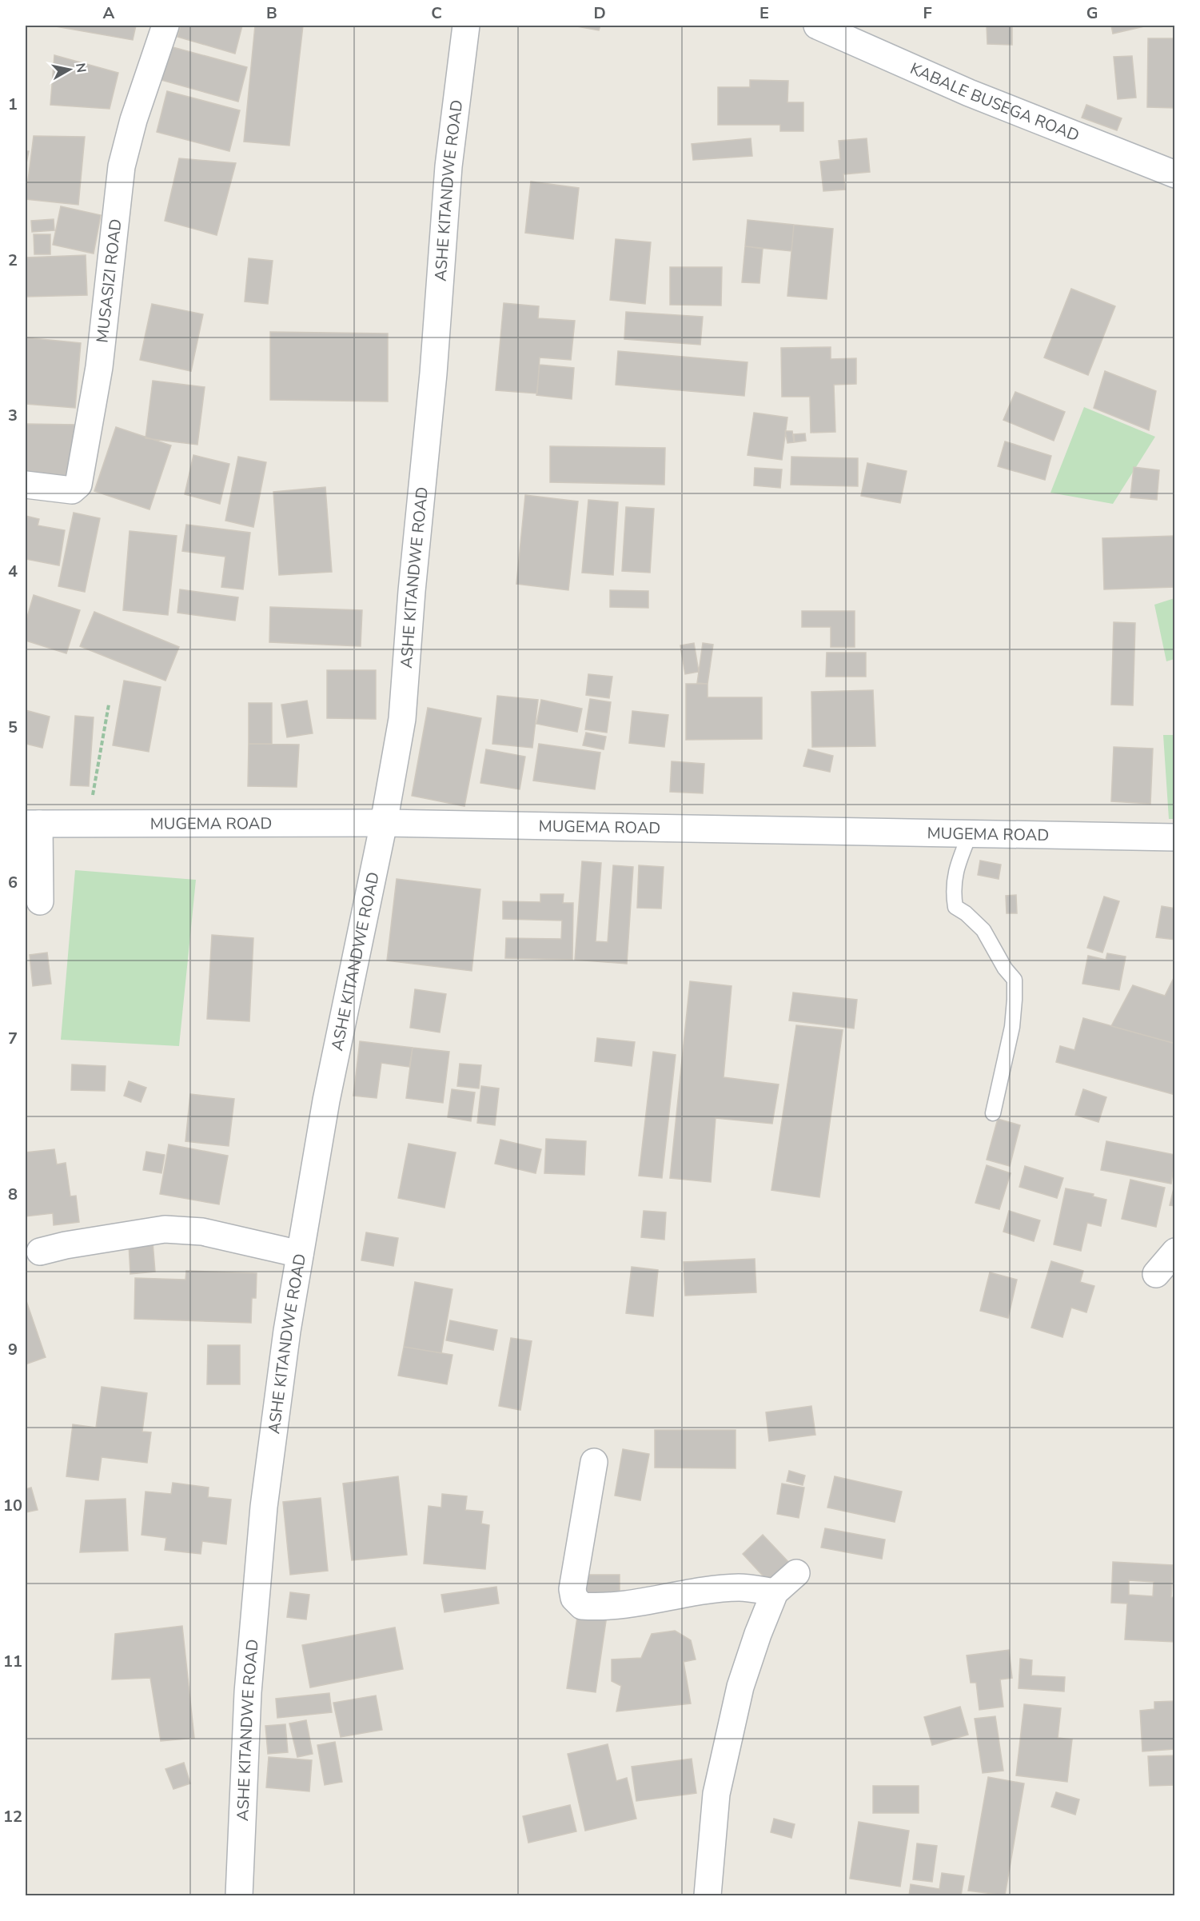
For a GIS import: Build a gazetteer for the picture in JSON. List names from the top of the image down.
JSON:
{
  "streets": {
    "street": [
      "KABALE BUSEGA ROAD",
      "ASHE KITANDWE ROAD",
      "MUSASIZI ROAD",
      "MUGEMA ROAD"
    ]
  },
  "crossings": [
    ["ASHE KITANDWE ROAD", "MUGEMA ROAD"]
  ],
  "north": "right",
  "grid": {
    "columns": [
      "A",
      "B",
      "C",
      "D",
      "E",
      "F",
      "G"
    ],
    "rows": [
      "1",
      "2",
      "3",
      "4",
      "5",
      "6",
      "7",
      "8",
      "9",
      "10",
      "11",
      "12"
    ]
  }
}
